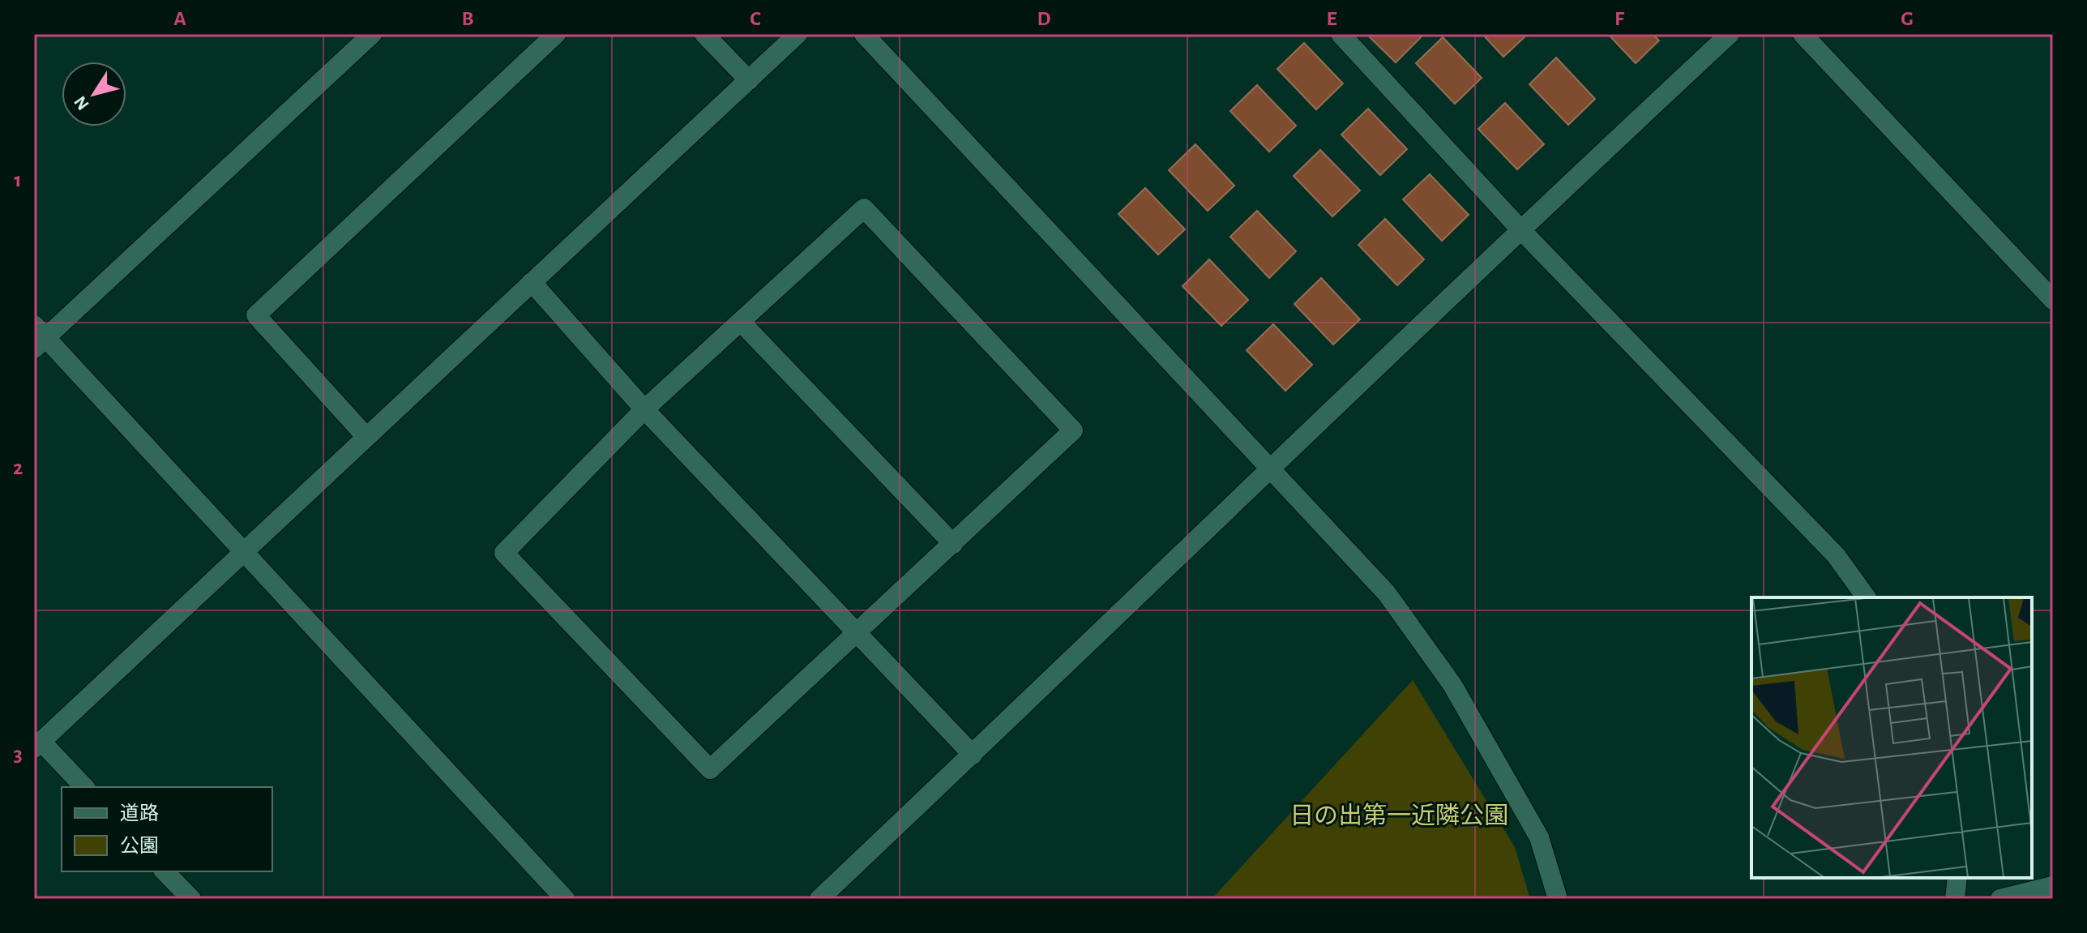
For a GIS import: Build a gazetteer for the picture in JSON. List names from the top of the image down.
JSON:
{
  "parks": ["日の出第一近隣公園"],
  "legend": ["道路", "公園"],
  "north": "bottom left",
  "grid": {
    "columns": [
      "A",
      "B",
      "C",
      "D",
      "E",
      "F",
      "G"
    ],
    "rows": ["1", "2", "3"]
  }
}
